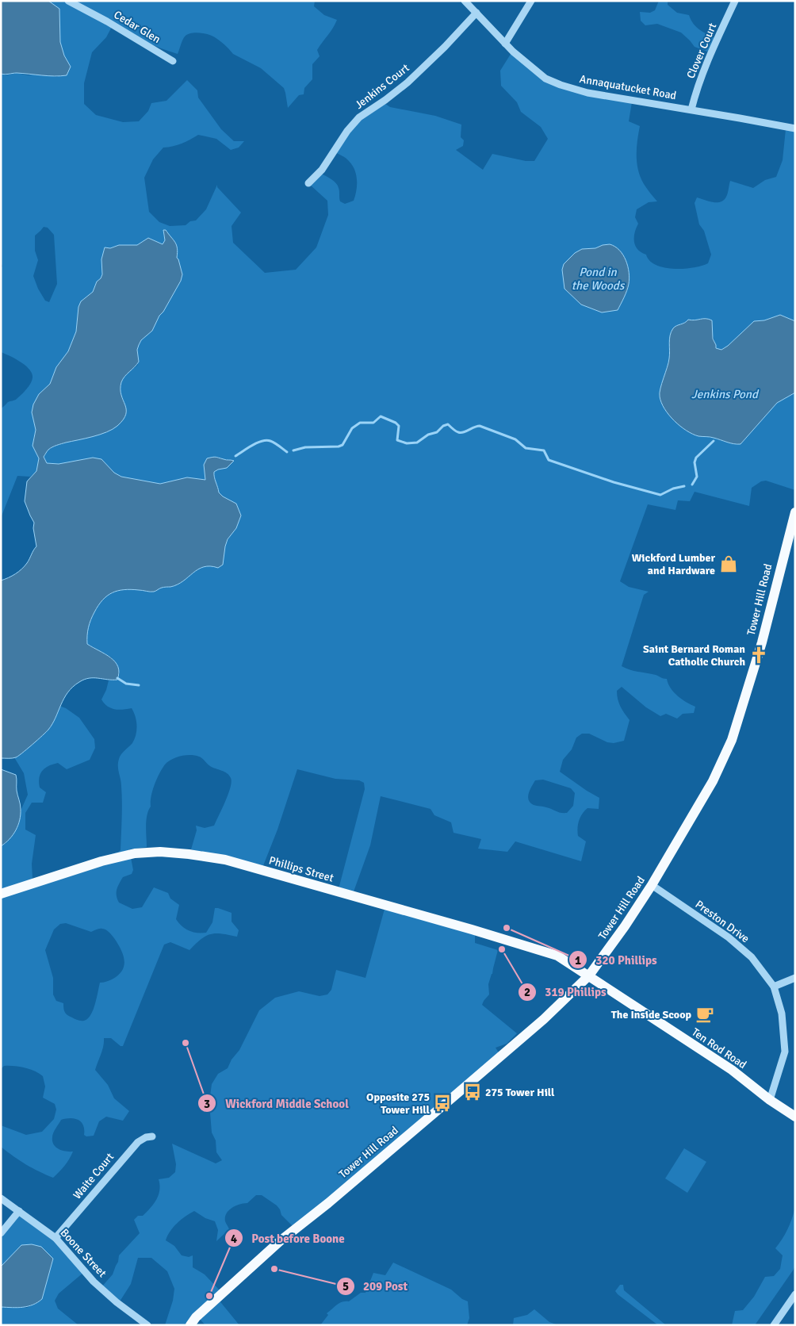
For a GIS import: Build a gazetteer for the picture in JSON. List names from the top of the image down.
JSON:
{
  "streets": {
    "main road": ["Tower Hill Road", "Phillips Street", "Ten Rod Road"],
    "street": [
      "Cedar Glen",
      "Clover Court",
      "Jenkins Court",
      "Annaquatucket Road",
      "Preston Drive",
      "Waite Court",
      "Boone Street"
    ]
  },
  "crossings": [
    ["Clover Court", "Annaquatucket Road"],
    ["Jenkins Court", "Annaquatucket Road"],
    ["Tower Hill Road", "Phillips Street"],
    ["Tower Hill Road", "Preston Drive"],
    ["Tower Hill Road", "Ten Rod Road"],
    ["Phillips Street", "Ten Rod Road"],
    ["Preston Drive", "Ten Rod Road"],
    ["Waite Court", "Boone Street"]
  ],
  "water": ["Pond in the Woods", "Jenkins Pond"],
  "places": {
    "shop": ["Wickford Lumber and Hardware"],
    "church": ["Saint Bernard Roman Catholic Church"],
    "other": [
      "320 Phillips",
      "319 Phillips",
      "Wickford Middle School",
      "209 Post",
      "Post before Boone"
    ],
    "cafe": ["The Inside Scoop"],
    "bus stop": ["275 Tower Hill", "Opposite 275 Tower Hill"]
  }
}
